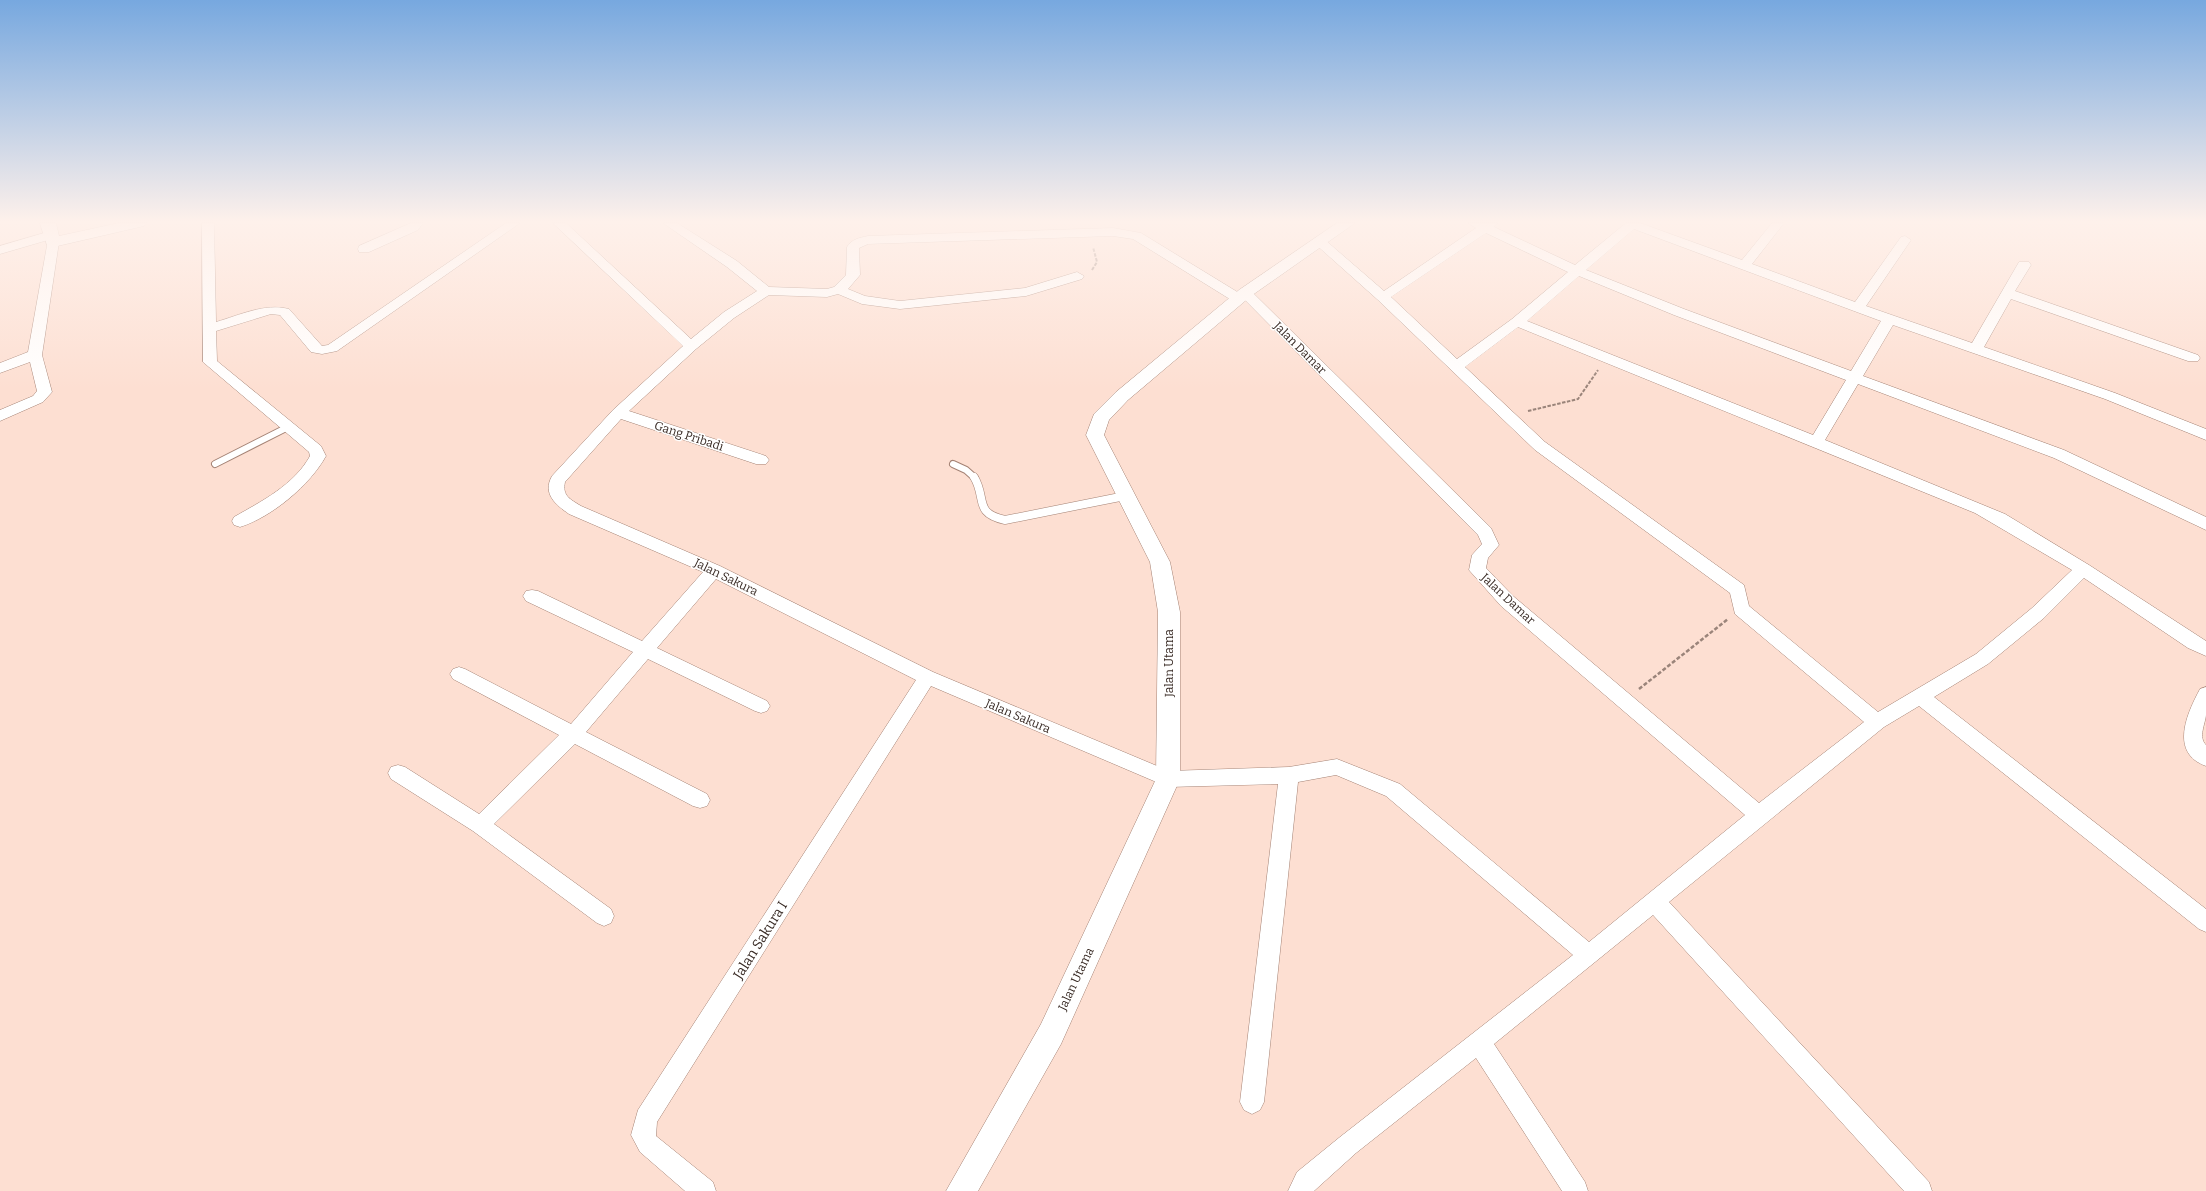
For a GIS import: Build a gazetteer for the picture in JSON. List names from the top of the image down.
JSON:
{
  "streets": {
    "street": [
      "Jalan Damar",
      "Gang Pribadi",
      "Jalan Sakura",
      "Jalan Utama",
      "Jalan Sakura I"
    ]
  },
  "crossings": [
    ["Jalan Damar", "Jalan Utama"],
    ["Gang Pribadi", "Jalan Sakura"],
    ["Jalan Sakura", "Jalan Utama"],
    ["Jalan Sakura", "Jalan Sakura I"]
  ]
}
